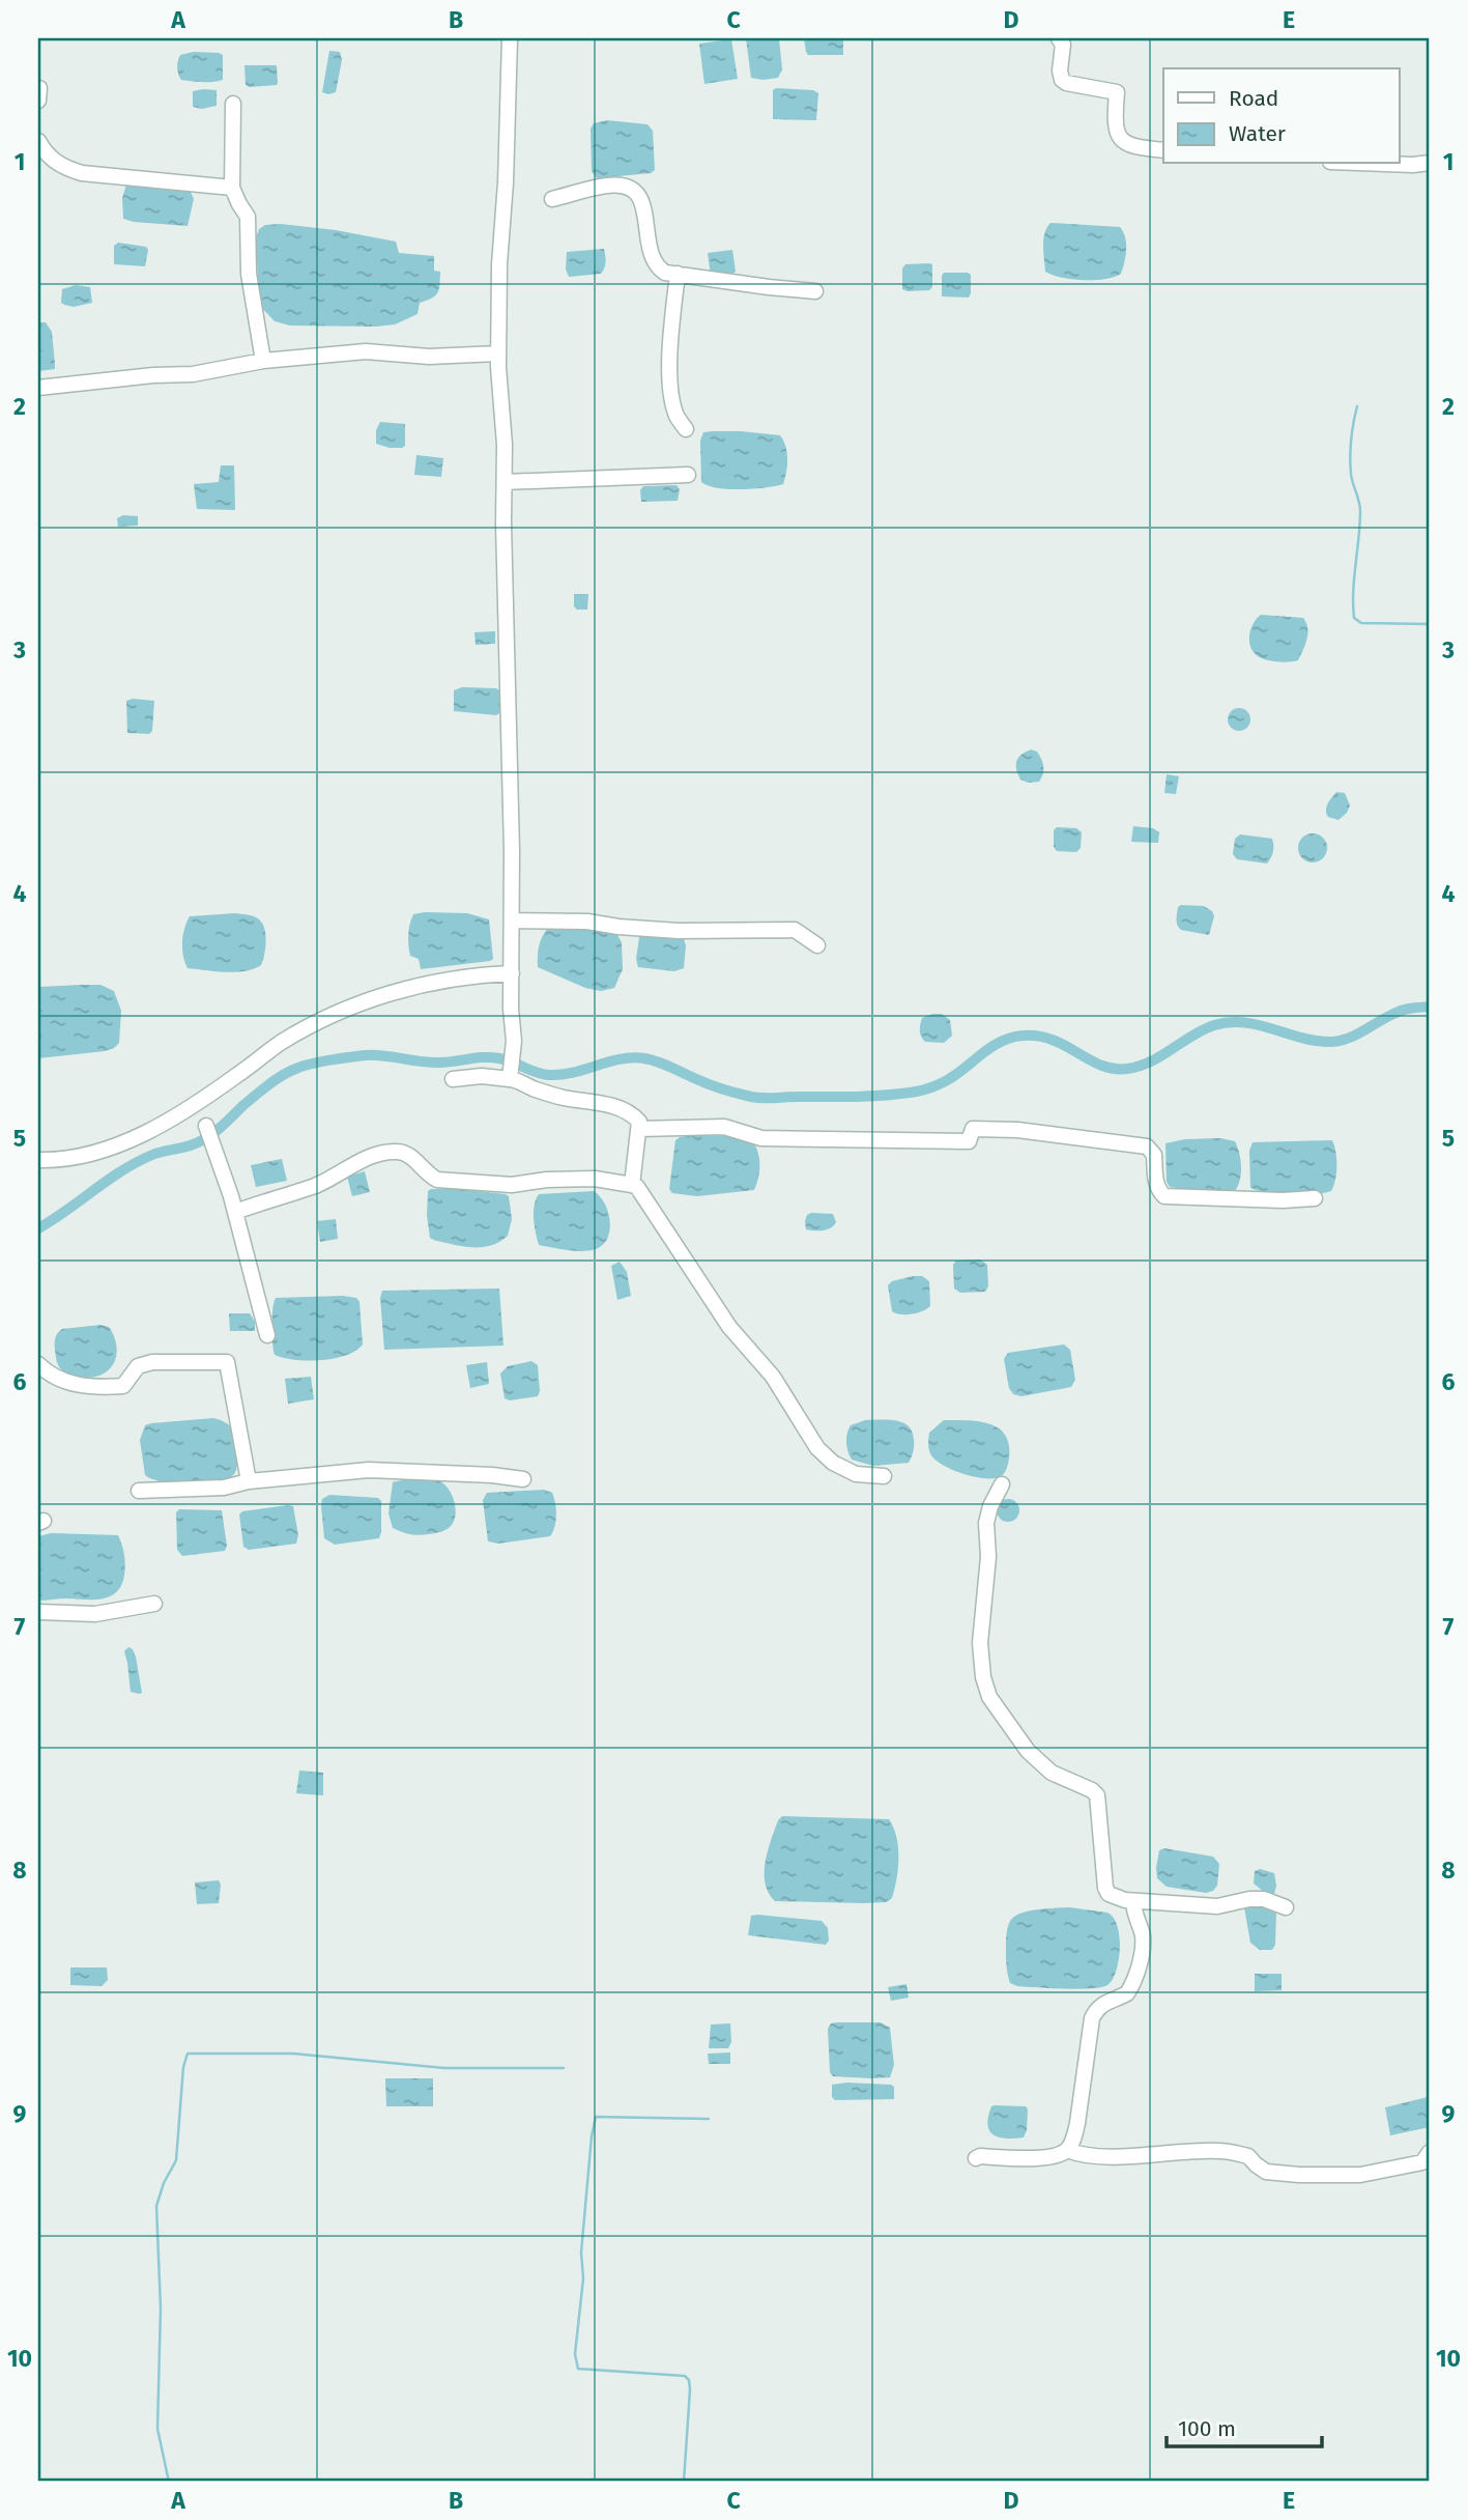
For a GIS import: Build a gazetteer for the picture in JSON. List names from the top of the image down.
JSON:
{
  "legend": ["Road", "Water"],
  "scale_bar": "100 m",
  "grid": {
    "columns": [
      "A",
      "B",
      "C",
      "D",
      "E"
    ],
    "rows": [
      "1",
      "2",
      "3",
      "4",
      "5",
      "6",
      "7",
      "8",
      "9",
      "10"
    ]
  }
}
